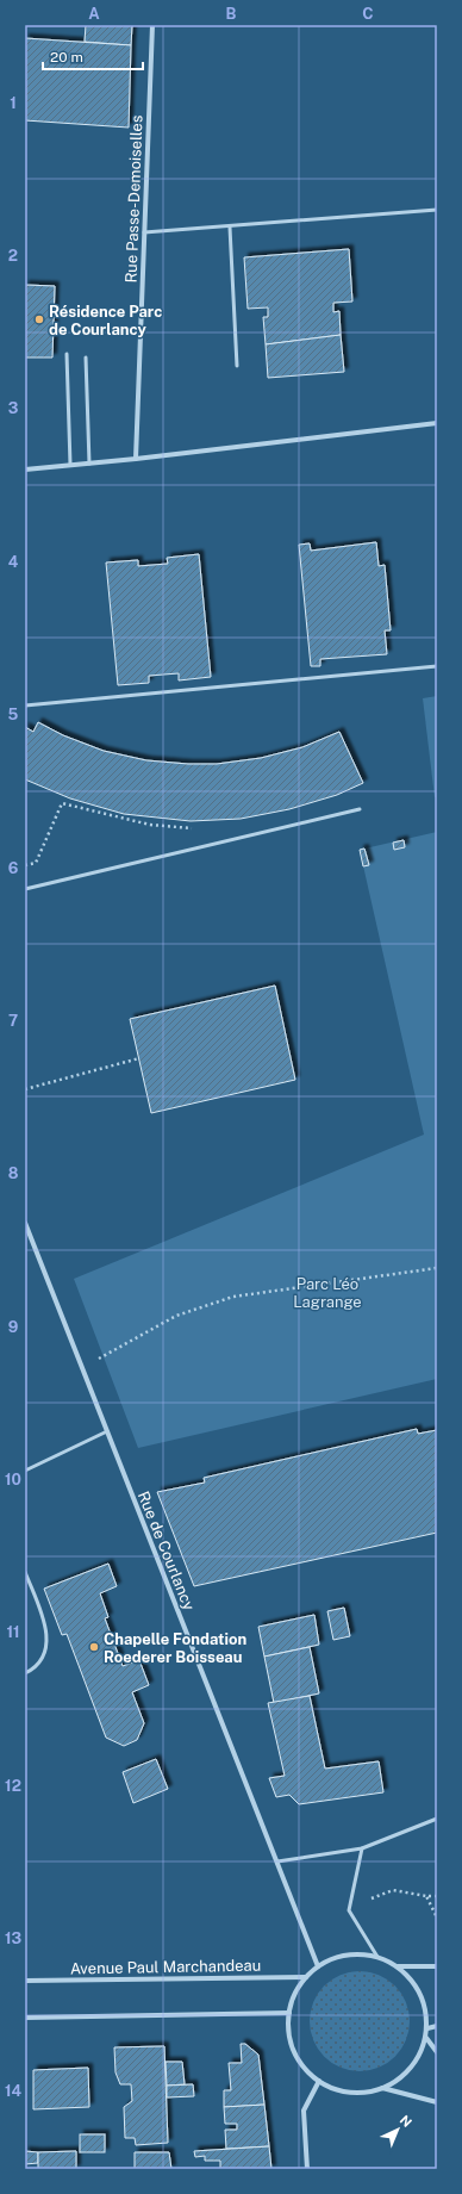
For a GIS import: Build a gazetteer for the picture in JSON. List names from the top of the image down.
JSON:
{
  "streets": {
    "street": ["Rue Passe-Demoiselles", "Rue de Courlancy", "Avenue Paul Marchandeau"]
  },
  "crossings": [
    ["Rue de Courlancy", "Avenue Paul Marchandeau"]
  ],
  "parks": ["Parc Léo Lagrange"],
  "places": ["Résidence Parc de Courlancy", "Chapelle Fondation Roederer Boisseau"],
  "scale_bar": "20 m",
  "north": "top right",
  "grid": {
    "columns": ["A", "B", "C"],
    "rows": [
      "1",
      "2",
      "3",
      "4",
      "5",
      "6",
      "7",
      "8",
      "9",
      "10",
      "11",
      "12",
      "13",
      "14"
    ]
  }
}
